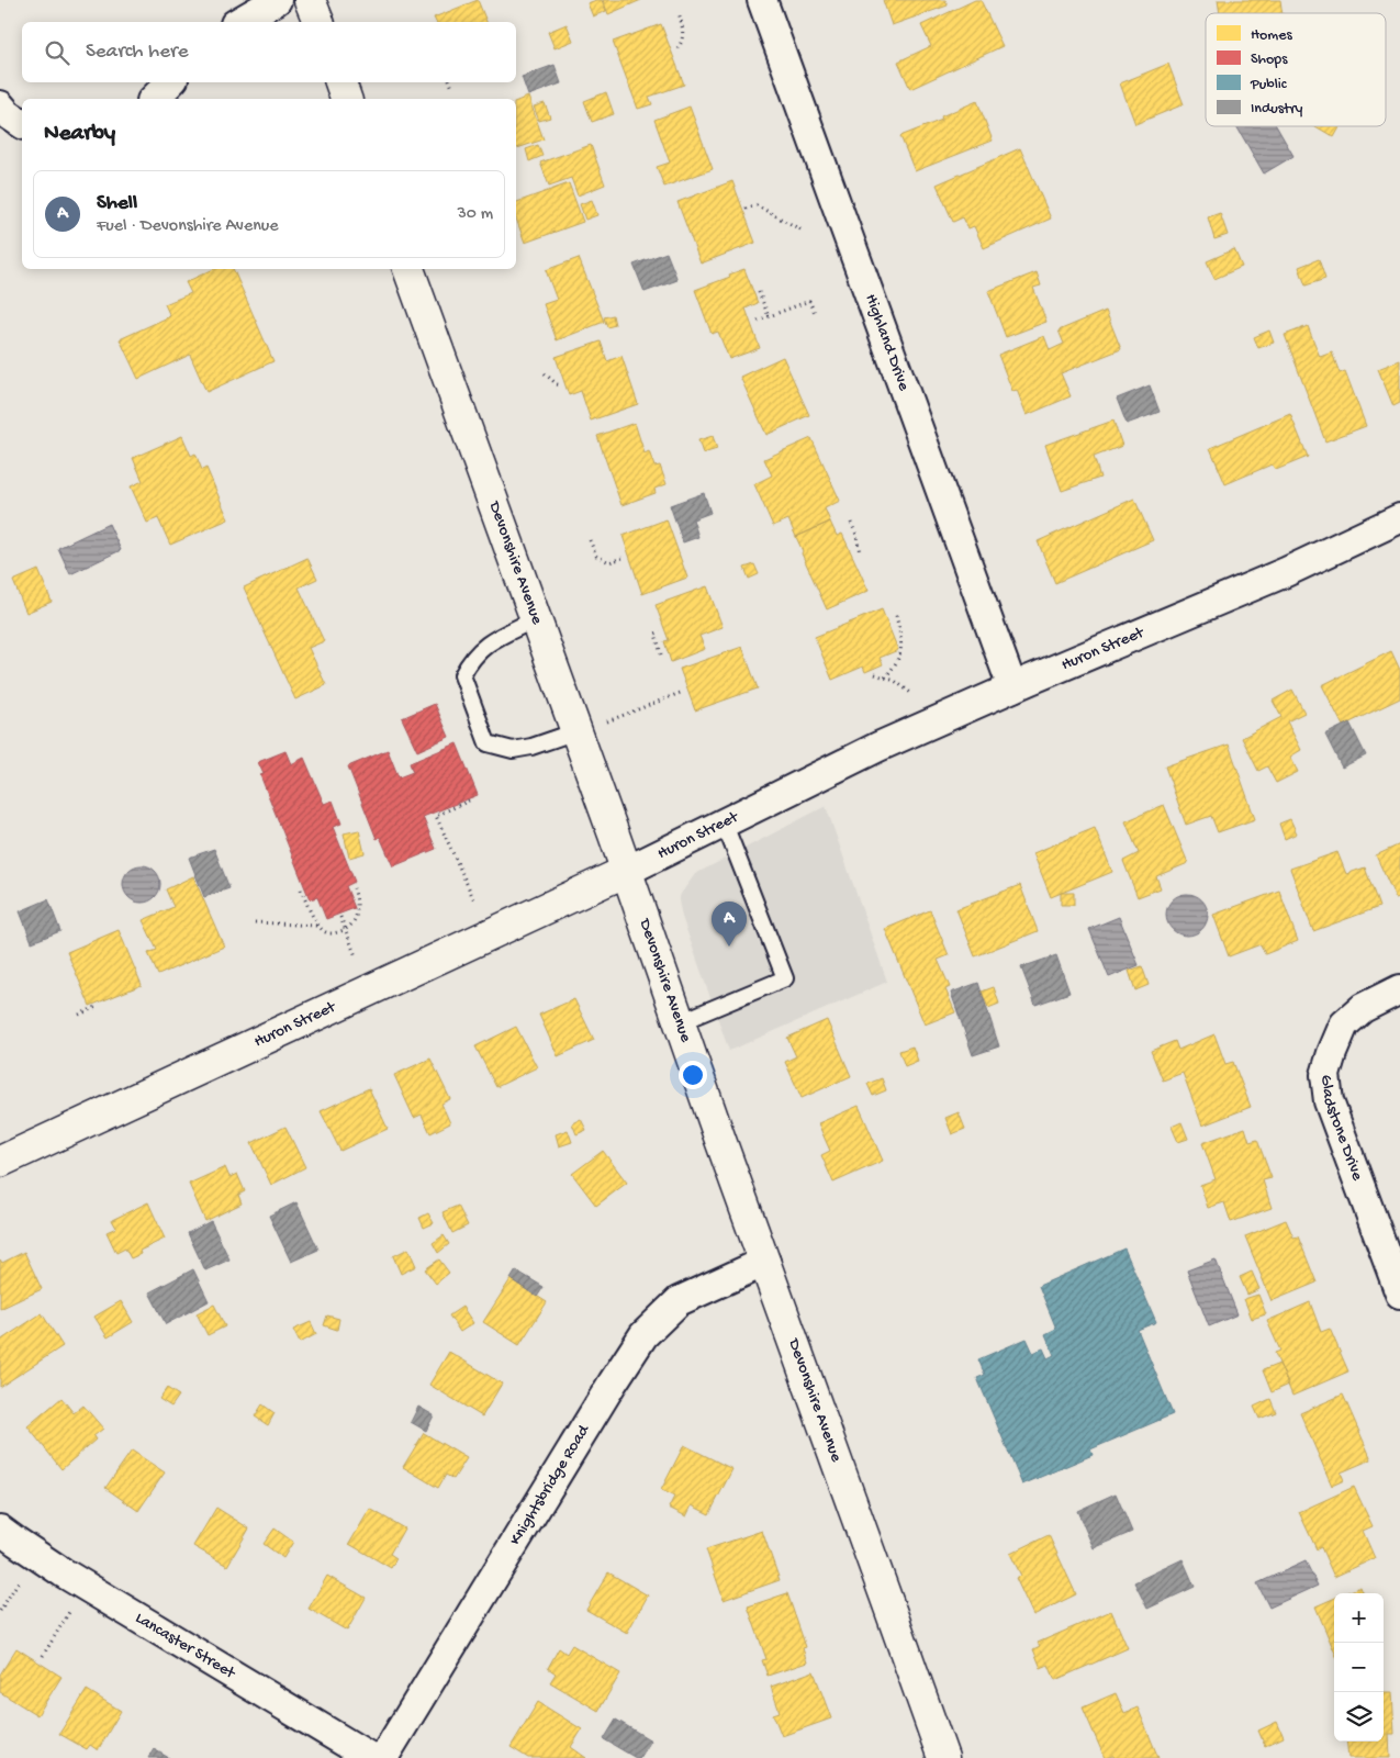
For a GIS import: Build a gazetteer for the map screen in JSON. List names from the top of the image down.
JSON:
{
  "streets": {
    "main road": ["Devonshire Avenue", "Huron Street"],
    "street": [
      "Highland Drive",
      "Gladstone Drive",
      "Knightsbridge Road",
      "Lancaster Street"
    ]
  },
  "crossings": [
    ["Highland Drive", "Huron Street"],
    ["Devonshire Avenue", "Huron Street"],
    ["Devonshire Avenue", "Knightsbridge Road"]
  ],
  "legend": [
    "Homes",
    "Shops",
    "Public",
    "Industry"
  ],
  "page": {
    "search": "Search here",
    "heading": "Nearby",
    "list": [
      {
        "mark": "A",
        "name": "Shell",
        "note": "Fuel · Devonshire Avenue",
        "value": "30 m"
      }
    ],
    "pins": "A",
    "map_buttons": ["+", "−"]
  }
}
